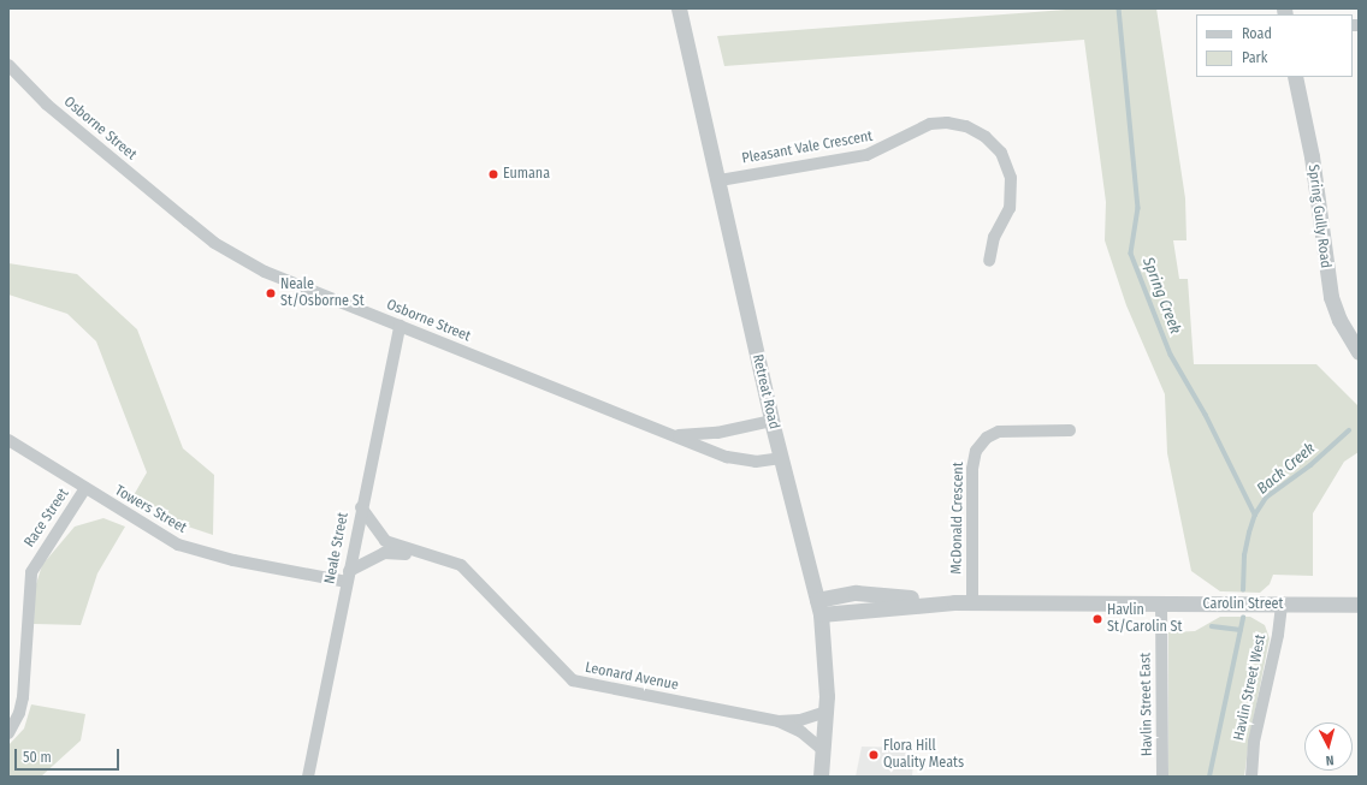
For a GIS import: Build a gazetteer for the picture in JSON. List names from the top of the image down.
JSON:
{
  "streets": {
    "street": [
      "Osborne Street",
      "Pleasant Vale Crescent",
      "Spring Gully Road",
      "Retreat Road",
      "Towers Street",
      "Race Street",
      "McDonald Crescent",
      "Neale Street",
      "Carolin Street",
      "Leonard Avenue",
      "Havlin Street West",
      "Havlin Street East"
    ]
  },
  "crossings": [
    ["Osborne Street", "Retreat Road"],
    ["Osborne Street", "Neale Street"],
    ["Pleasant Vale Crescent", "Retreat Road"],
    ["Retreat Road", "Carolin Street"],
    ["Retreat Road", "Leonard Avenue"],
    ["Towers Street", "Race Street"],
    ["Towers Street", "Neale Street"],
    ["Towers Street", "Leonard Avenue"],
    ["McDonald Crescent", "Carolin Street"],
    ["Neale Street", "Leonard Avenue"],
    ["Carolin Street", "Havlin Street West"],
    ["Carolin Street", "Havlin Street East"]
  ],
  "water": ["Spring Creek", "Back Creek"],
  "places": [
    "Eumana",
    "Neale St/Osborne St",
    "Havlin St/Carolin St",
    "Flora Hill Quality Meats"
  ],
  "legend": ["Road", "Park"],
  "scale_bar": "50 m",
  "north": "bottom"
}
